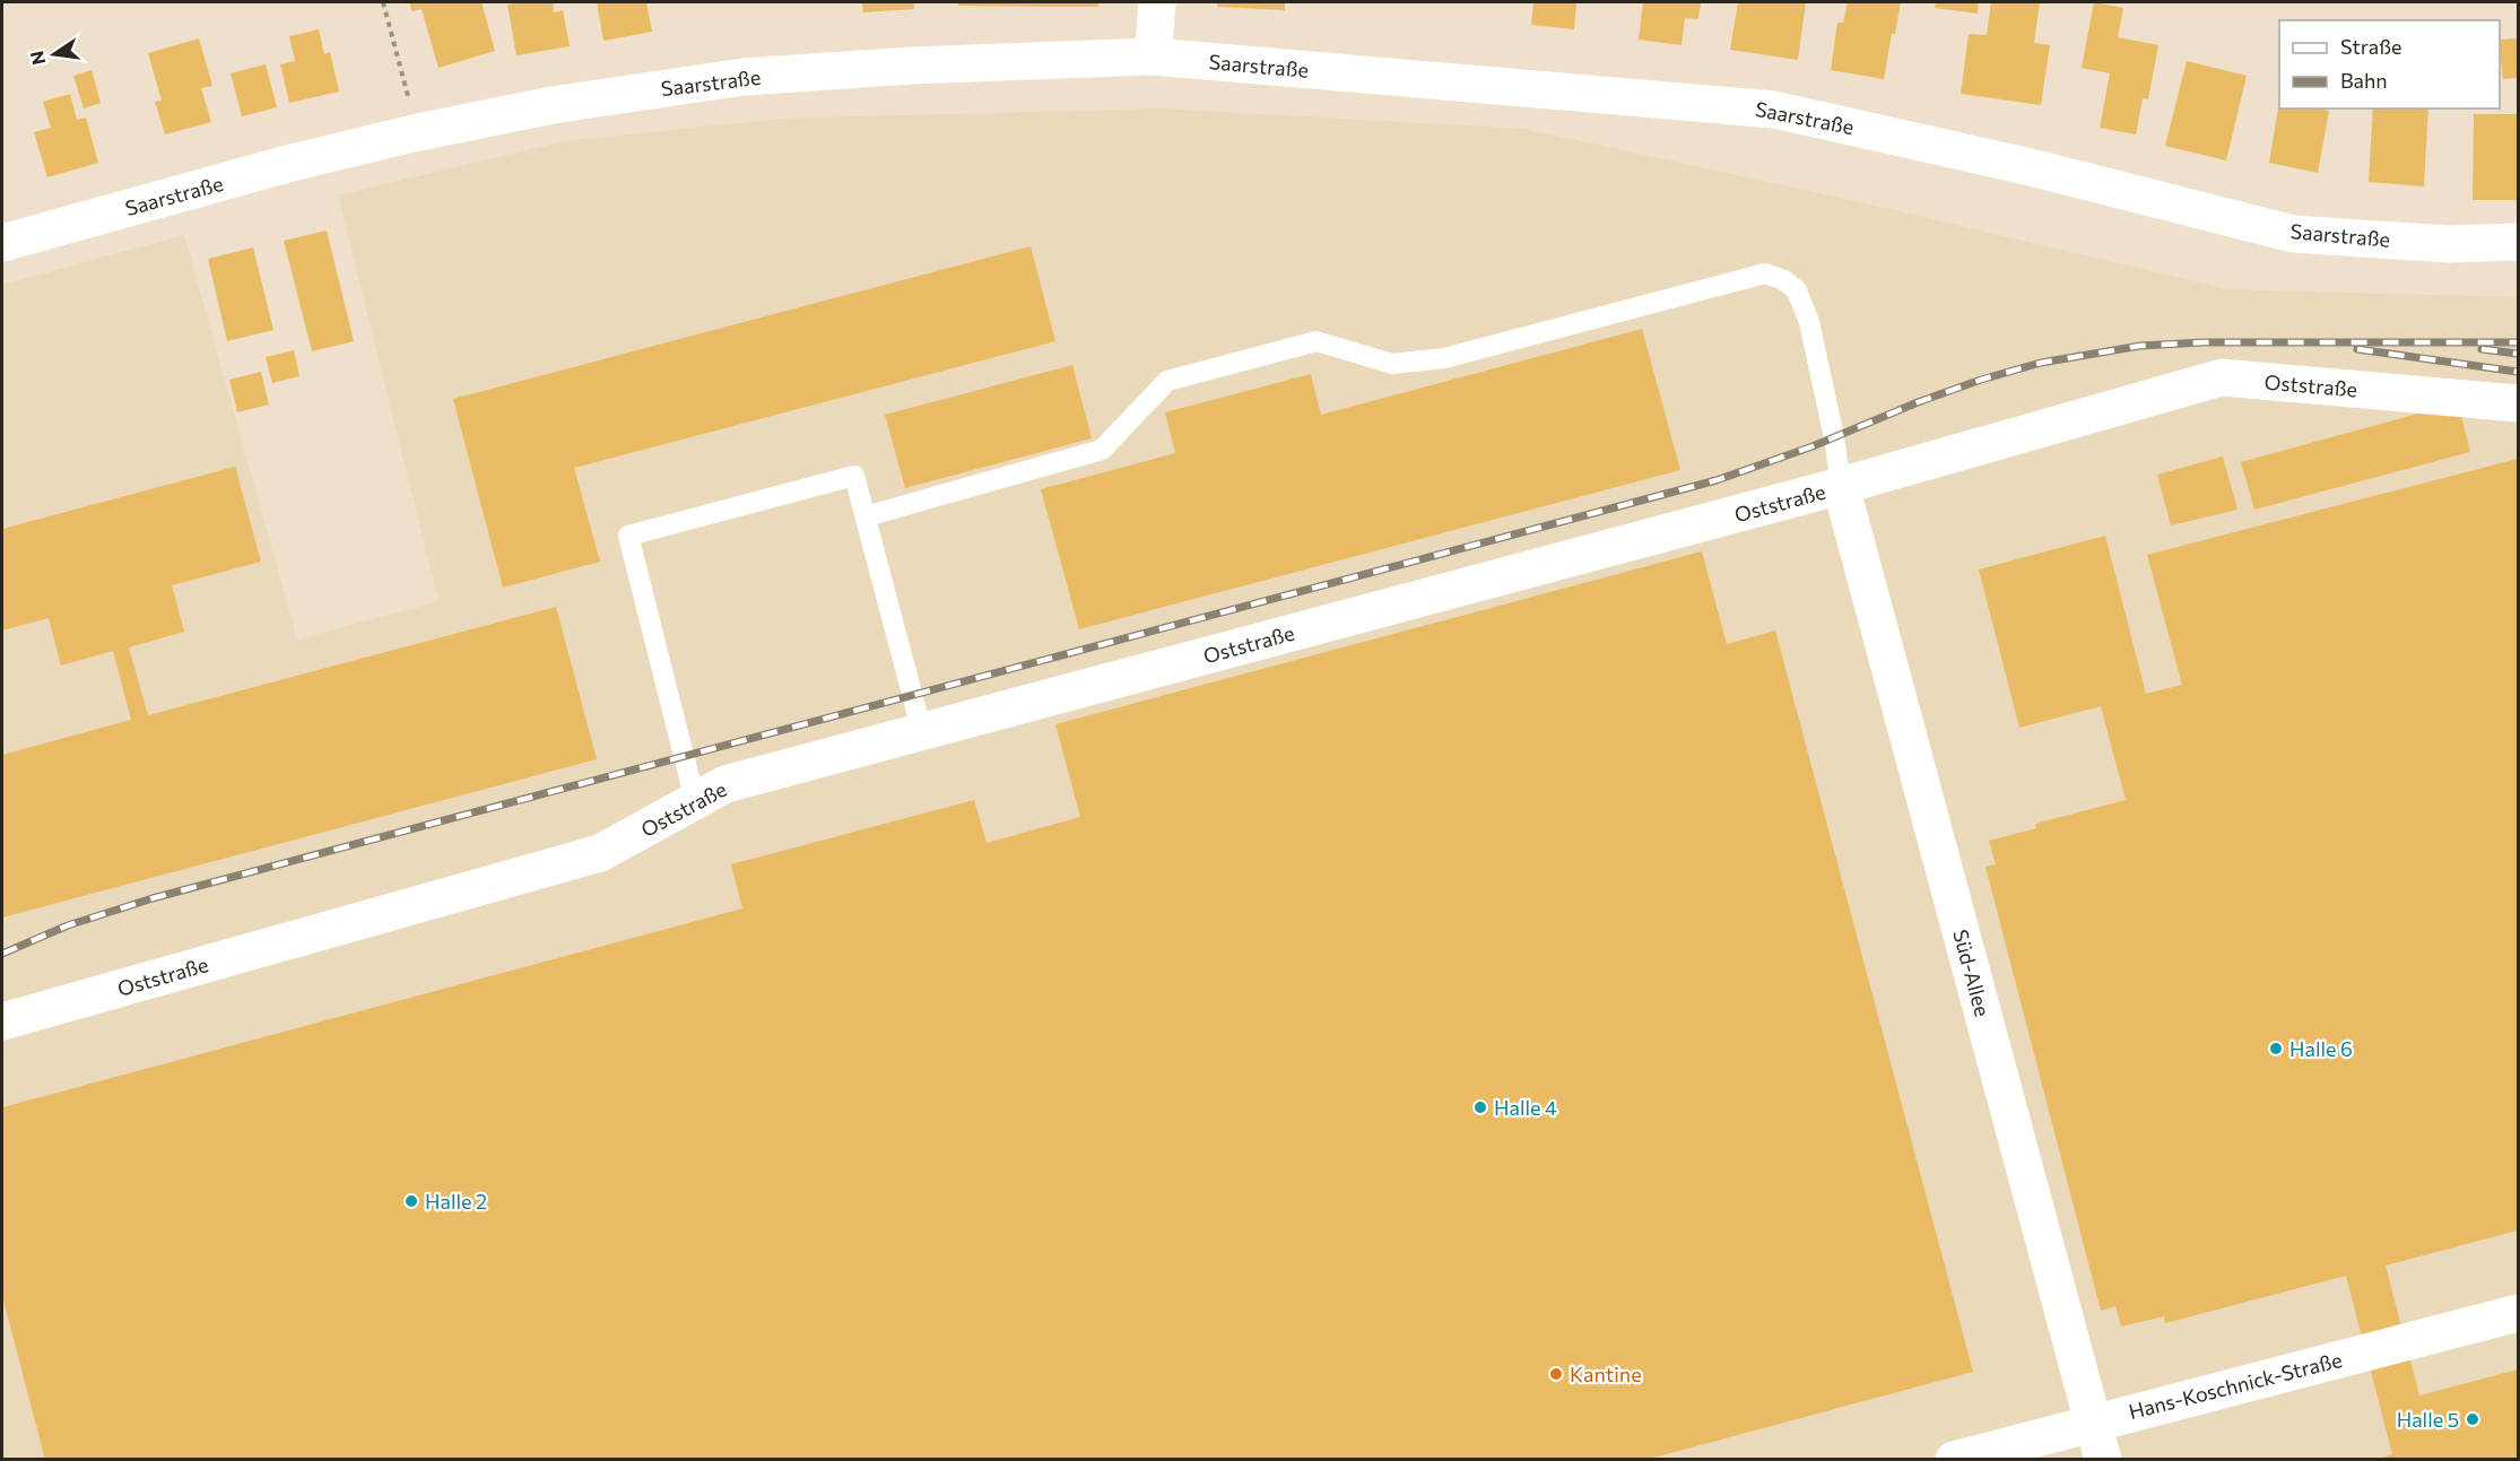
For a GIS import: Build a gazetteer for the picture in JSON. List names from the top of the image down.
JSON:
{
  "streets": {
    "street": [
      "Saarstraße",
      "Oststraße",
      "Süd-Allee",
      "Hans-Koschnick-Straße"
    ]
  },
  "crossings": [
    ["Oststraße", "Süd-Allee"],
    ["Süd-Allee", "Hans-Koschnick-Straße"]
  ],
  "places": [
    "Halle 6",
    "Halle 4",
    "Halle 2",
    "Kantine",
    "Halle 5"
  ],
  "legend": ["Straße", "Bahn"],
  "north": "left"
}
